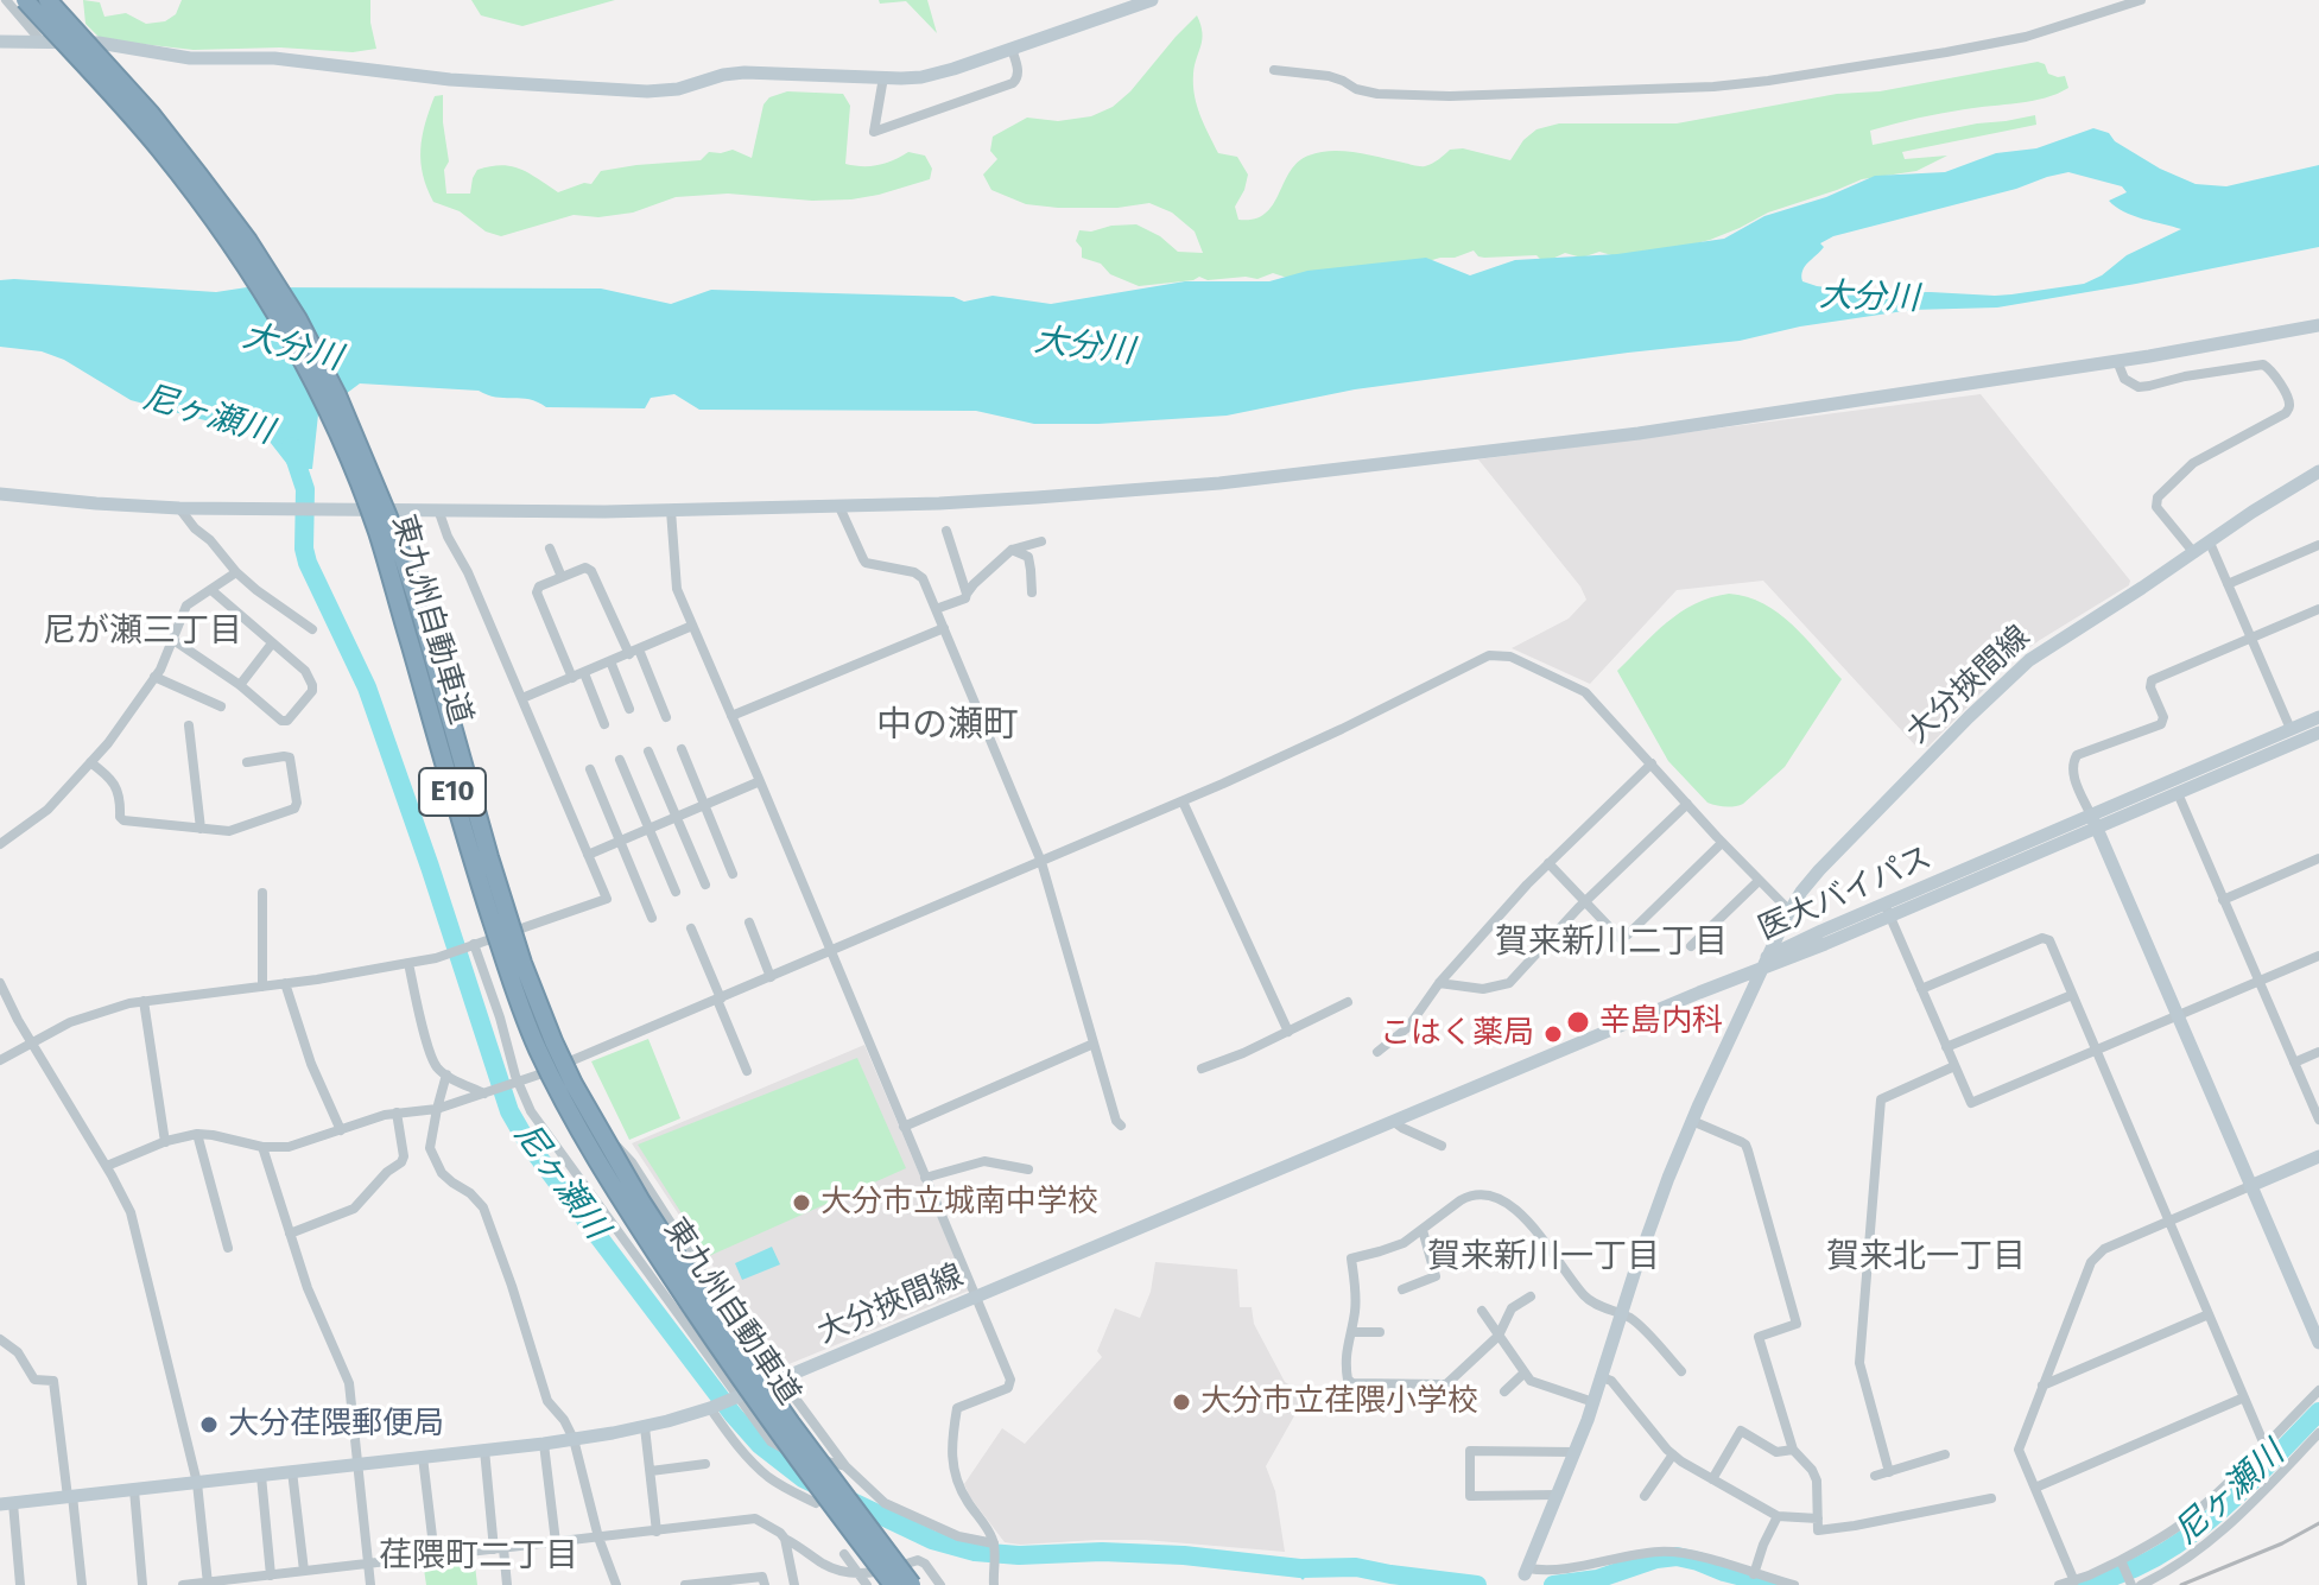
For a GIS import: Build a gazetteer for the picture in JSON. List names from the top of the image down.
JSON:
{
  "streets": {
    "highway": ["東九州自動車道", "E10"],
    "street": ["大分挾間線", "医大バイパス"]
  },
  "crossings": [
    ["大分挾間線", "医大バイパス"]
  ],
  "districts": [
    "尼が瀬三丁目",
    "中の瀬町",
    "賀来新川二丁目",
    "賀来新川一丁目",
    "賀来北一丁目",
    "荏隈町二丁目"
  ],
  "water": ["大分川", "尼ヶ瀬川"],
  "places": [
    "辛島内科",
    "こはく薬局",
    "大分市立城南中学校",
    "大分市立荏隈小学校",
    "大分荏隈郵便局"
  ]
}
